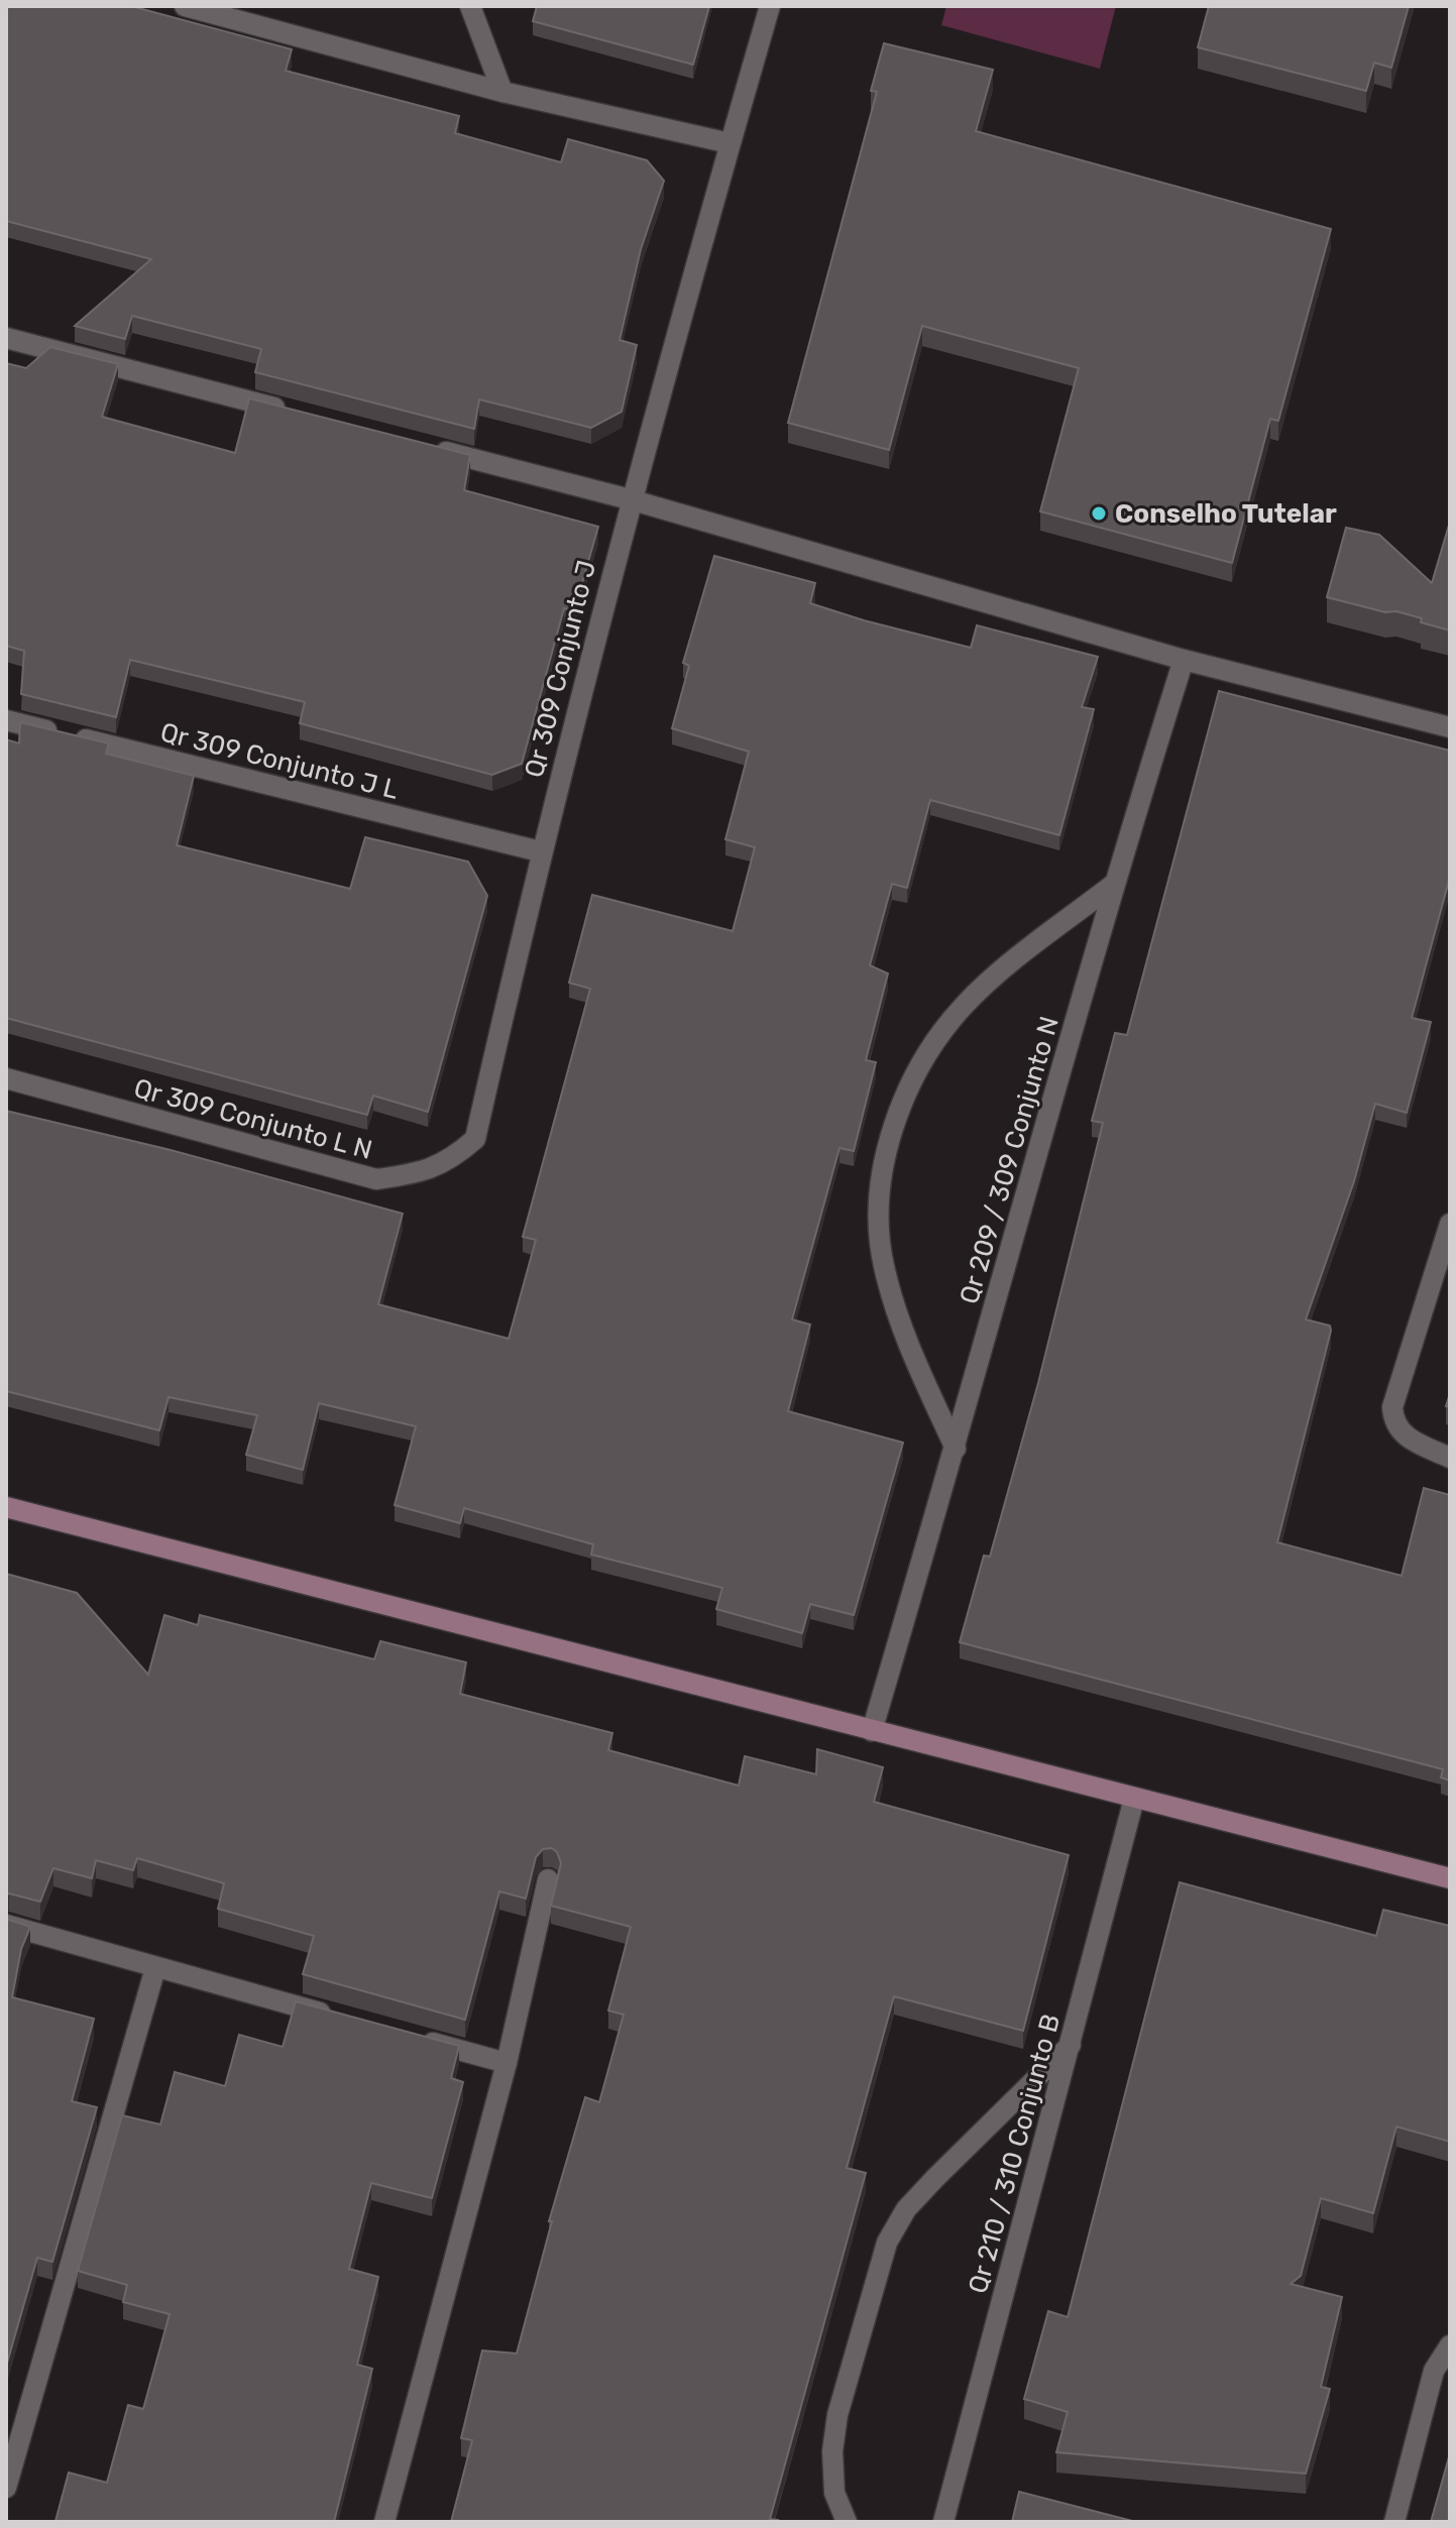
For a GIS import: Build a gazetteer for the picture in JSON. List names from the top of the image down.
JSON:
{
  "streets": {
    "street": [
      "Qr 309 Conjunto J",
      "Qr 309 Conjunto J L",
      "Qr 309 Conjunto L N",
      "Qr 209 / 309 Conjunto N",
      "Qr 210 / 310 Conjunto B"
    ]
  },
  "crossings": [
    ["Qr 309 Conjunto J", "Qr 309 Conjunto J L"],
    ["Qr 309 Conjunto J", "Qr 309 Conjunto L N"],
    ["Qr 309 Conjunto J L", "Qr 309 Conjunto L N"]
  ],
  "places": ["Conselho Tutelar"]
}
